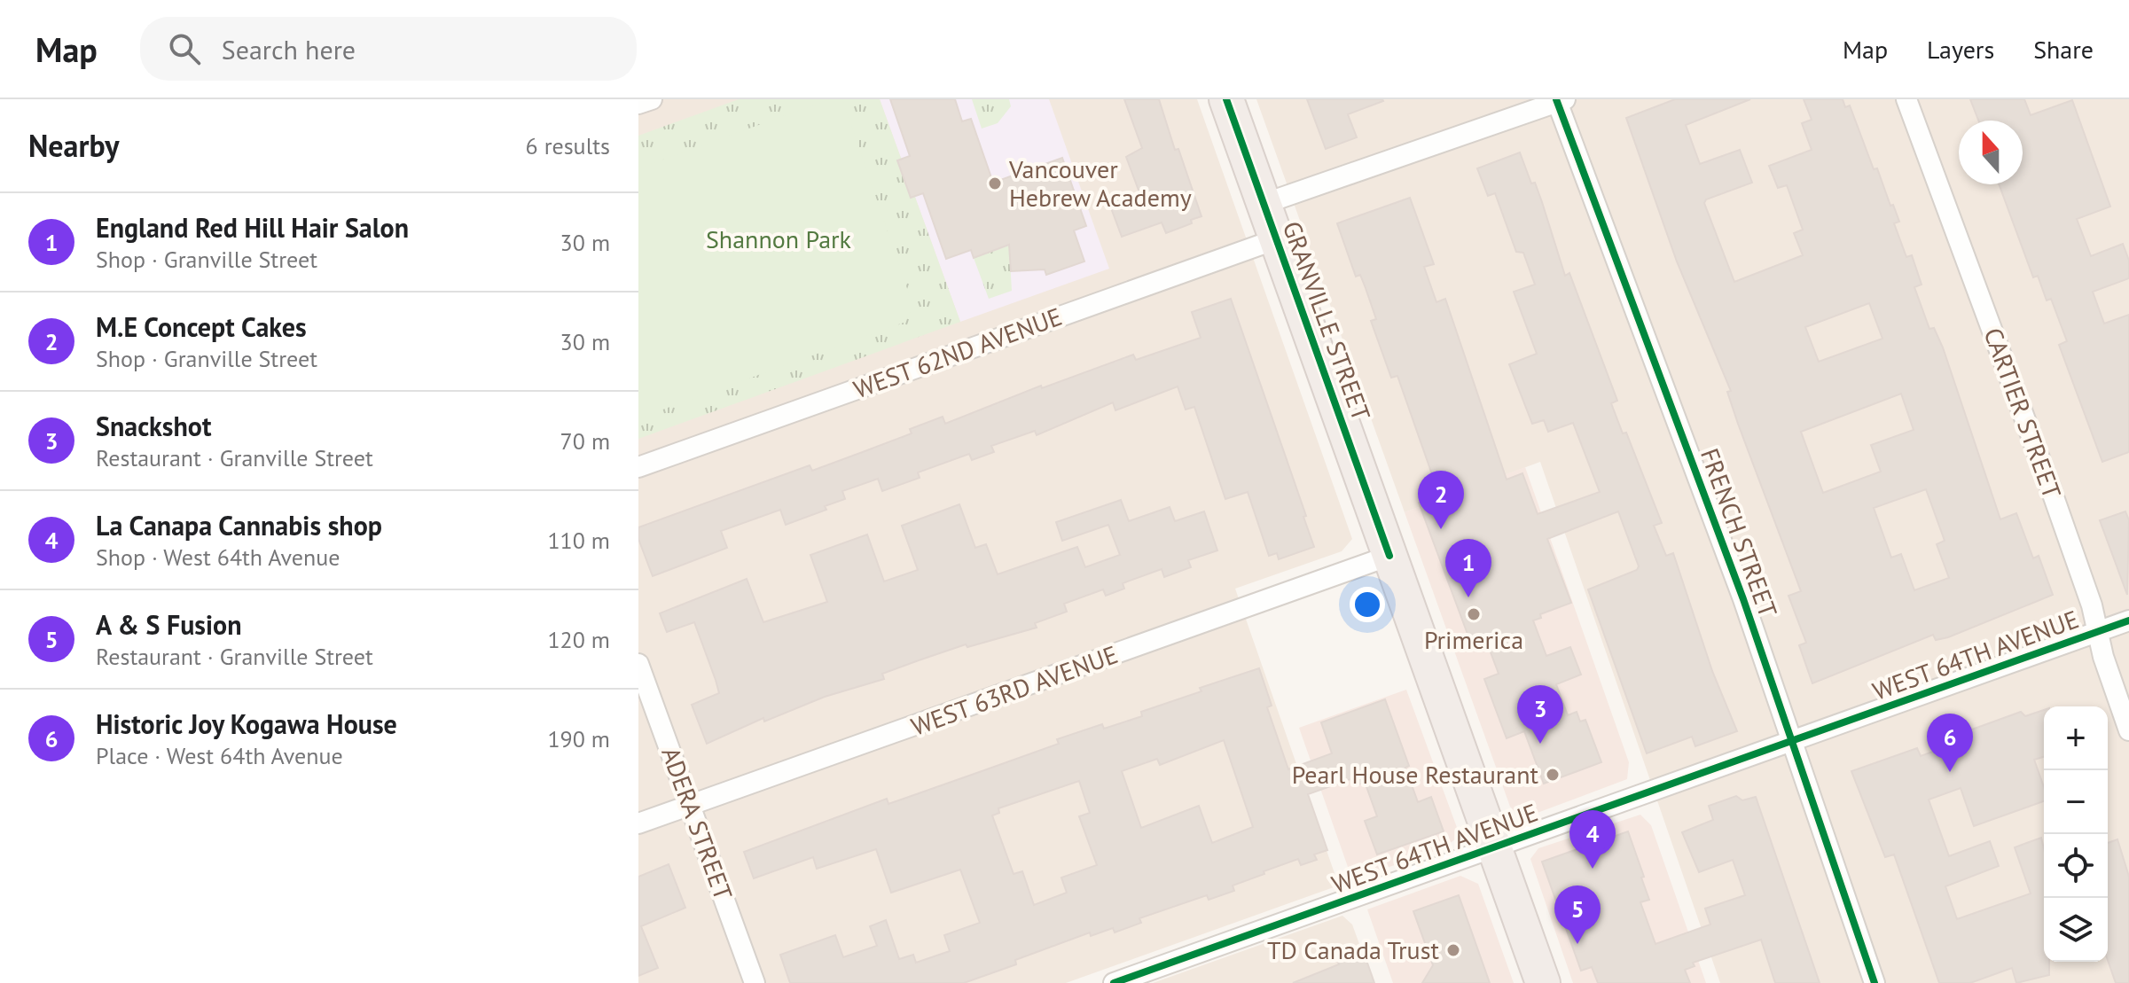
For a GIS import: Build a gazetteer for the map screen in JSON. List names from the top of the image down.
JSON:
{
  "streets": {
    "highway": ["GRANVILLE STREET"],
    "street": [
      "WEST 62ND AVENUE",
      "CARTIER STREET",
      "FRENCH STREET",
      "WEST 64TH AVENUE",
      "WEST 63RD AVENUE",
      "ADERA STREET"
    ]
  },
  "crossings": [
    ["GRANVILLE STREET", "WEST 62ND AVENUE"],
    ["GRANVILLE STREET", "WEST 64TH AVENUE"],
    ["GRANVILLE STREET", "WEST 63RD AVENUE"],
    ["CARTIER STREET", "WEST 64TH AVENUE"],
    ["FRENCH STREET", "WEST 64TH AVENUE"],
    ["WEST 63RD AVENUE", "ADERA STREET"]
  ],
  "parks": ["Shannon Park"],
  "places": [
    "Vancouver Hebrew Academy",
    "Primerica",
    "Pearl House Restaurant",
    "TD Canada Trust"
  ],
  "north": "top",
  "page": {
    "header": "Map",
    "search": "Search here",
    "nav": ["Map", "Layers", "Share"],
    "heading": ["Nearby", "6 results"],
    "list": [
      {
        "mark": "1",
        "name": "England Red Hill Hair Salon",
        "note": "Shop · Granville Street",
        "value": "30 m"
      },
      {
        "mark": "2",
        "name": "M.E Concept Cakes",
        "note": "Shop · Granville Street",
        "value": "30 m"
      },
      {
        "mark": "3",
        "name": "Snackshot",
        "note": "Restaurant · Granville Street",
        "value": "70 m"
      },
      {
        "mark": "4",
        "name": "La Canapa Cannabis shop",
        "note": "Shop · West 64th Avenue",
        "value": "110 m"
      },
      {
        "mark": "5",
        "name": "A & S Fusion",
        "note": "Restaurant · Granville Street",
        "value": "120 m"
      },
      {
        "mark": "6",
        "name": "Historic Joy Kogawa House",
        "note": "Place · West 64th Avenue",
        "value": "190 m"
      }
    ],
    "pins": [
      "2",
      "1",
      "3",
      "6",
      "4",
      "5"
    ],
    "map_buttons": ["+", "−"]
  }
}
